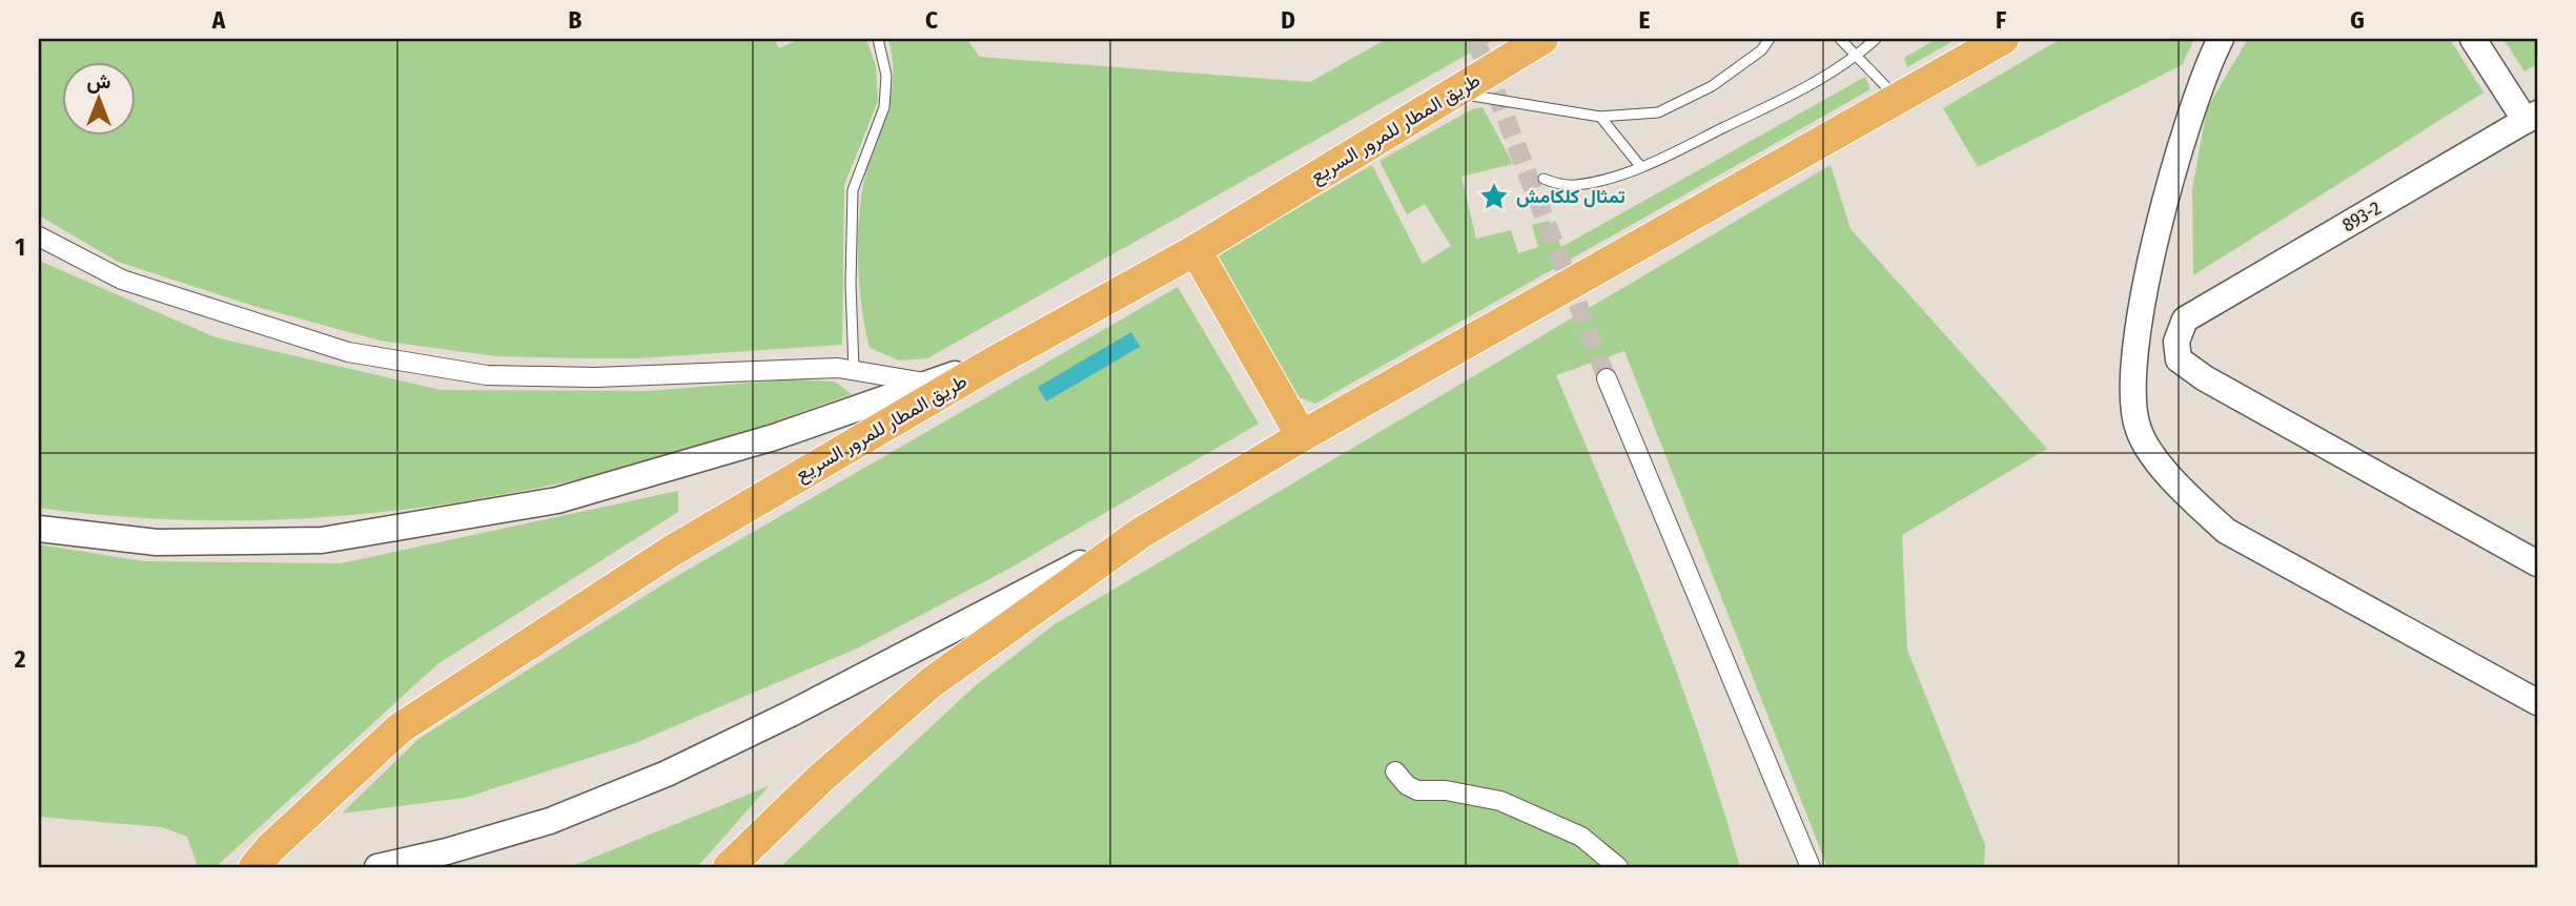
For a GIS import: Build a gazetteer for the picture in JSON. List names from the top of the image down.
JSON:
{
  "streets": {
    "highway": ["طريق المطار للمرور السريع"],
    "street": ["893-2"]
  },
  "places": {
    "place": ["تمثال كلكامش"]
  },
  "north": "top",
  "grid": {
    "columns": [
      "A",
      "B",
      "C",
      "D",
      "E",
      "F",
      "G"
    ],
    "rows": ["1", "2"]
  }
}
